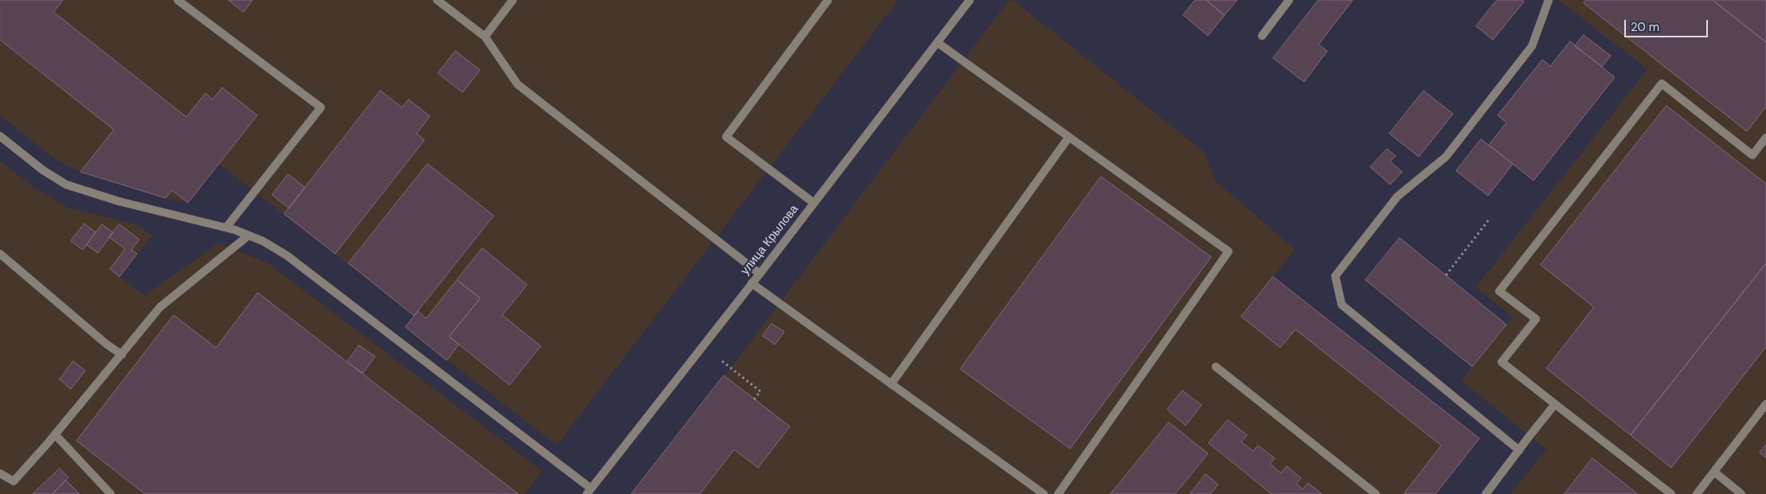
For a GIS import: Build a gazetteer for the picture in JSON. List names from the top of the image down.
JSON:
{
  "streets": {
    "street": ["улица Крылова"]
  },
  "scale_bar": "20 m"
}
